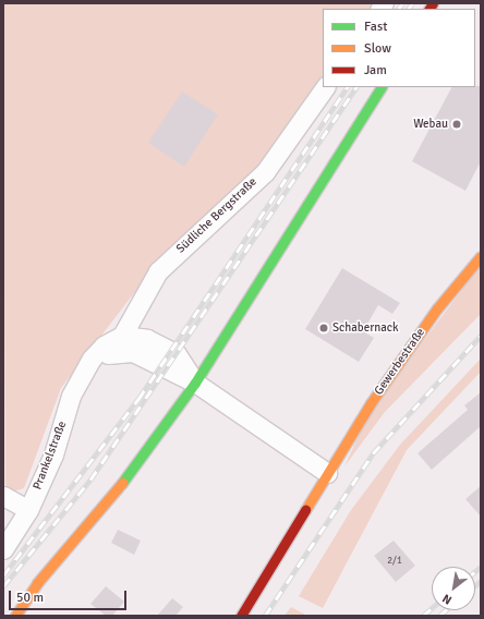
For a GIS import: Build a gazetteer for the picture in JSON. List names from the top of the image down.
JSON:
{
  "streets": {
    "main road": ["Gewerbestraße"],
    "street": ["Südliche Bergstraße", "Prankelstraße"]
  },
  "crossings": [
    ["Südliche Bergstraße", "Prankelstraße"]
  ],
  "places": ["Webau", "Schabernack"],
  "house_numbers": ["2/1"],
  "legend": ["Fast", "Slow", "Jam"],
  "scale_bar": "50 m",
  "north": "bottom left"
}
